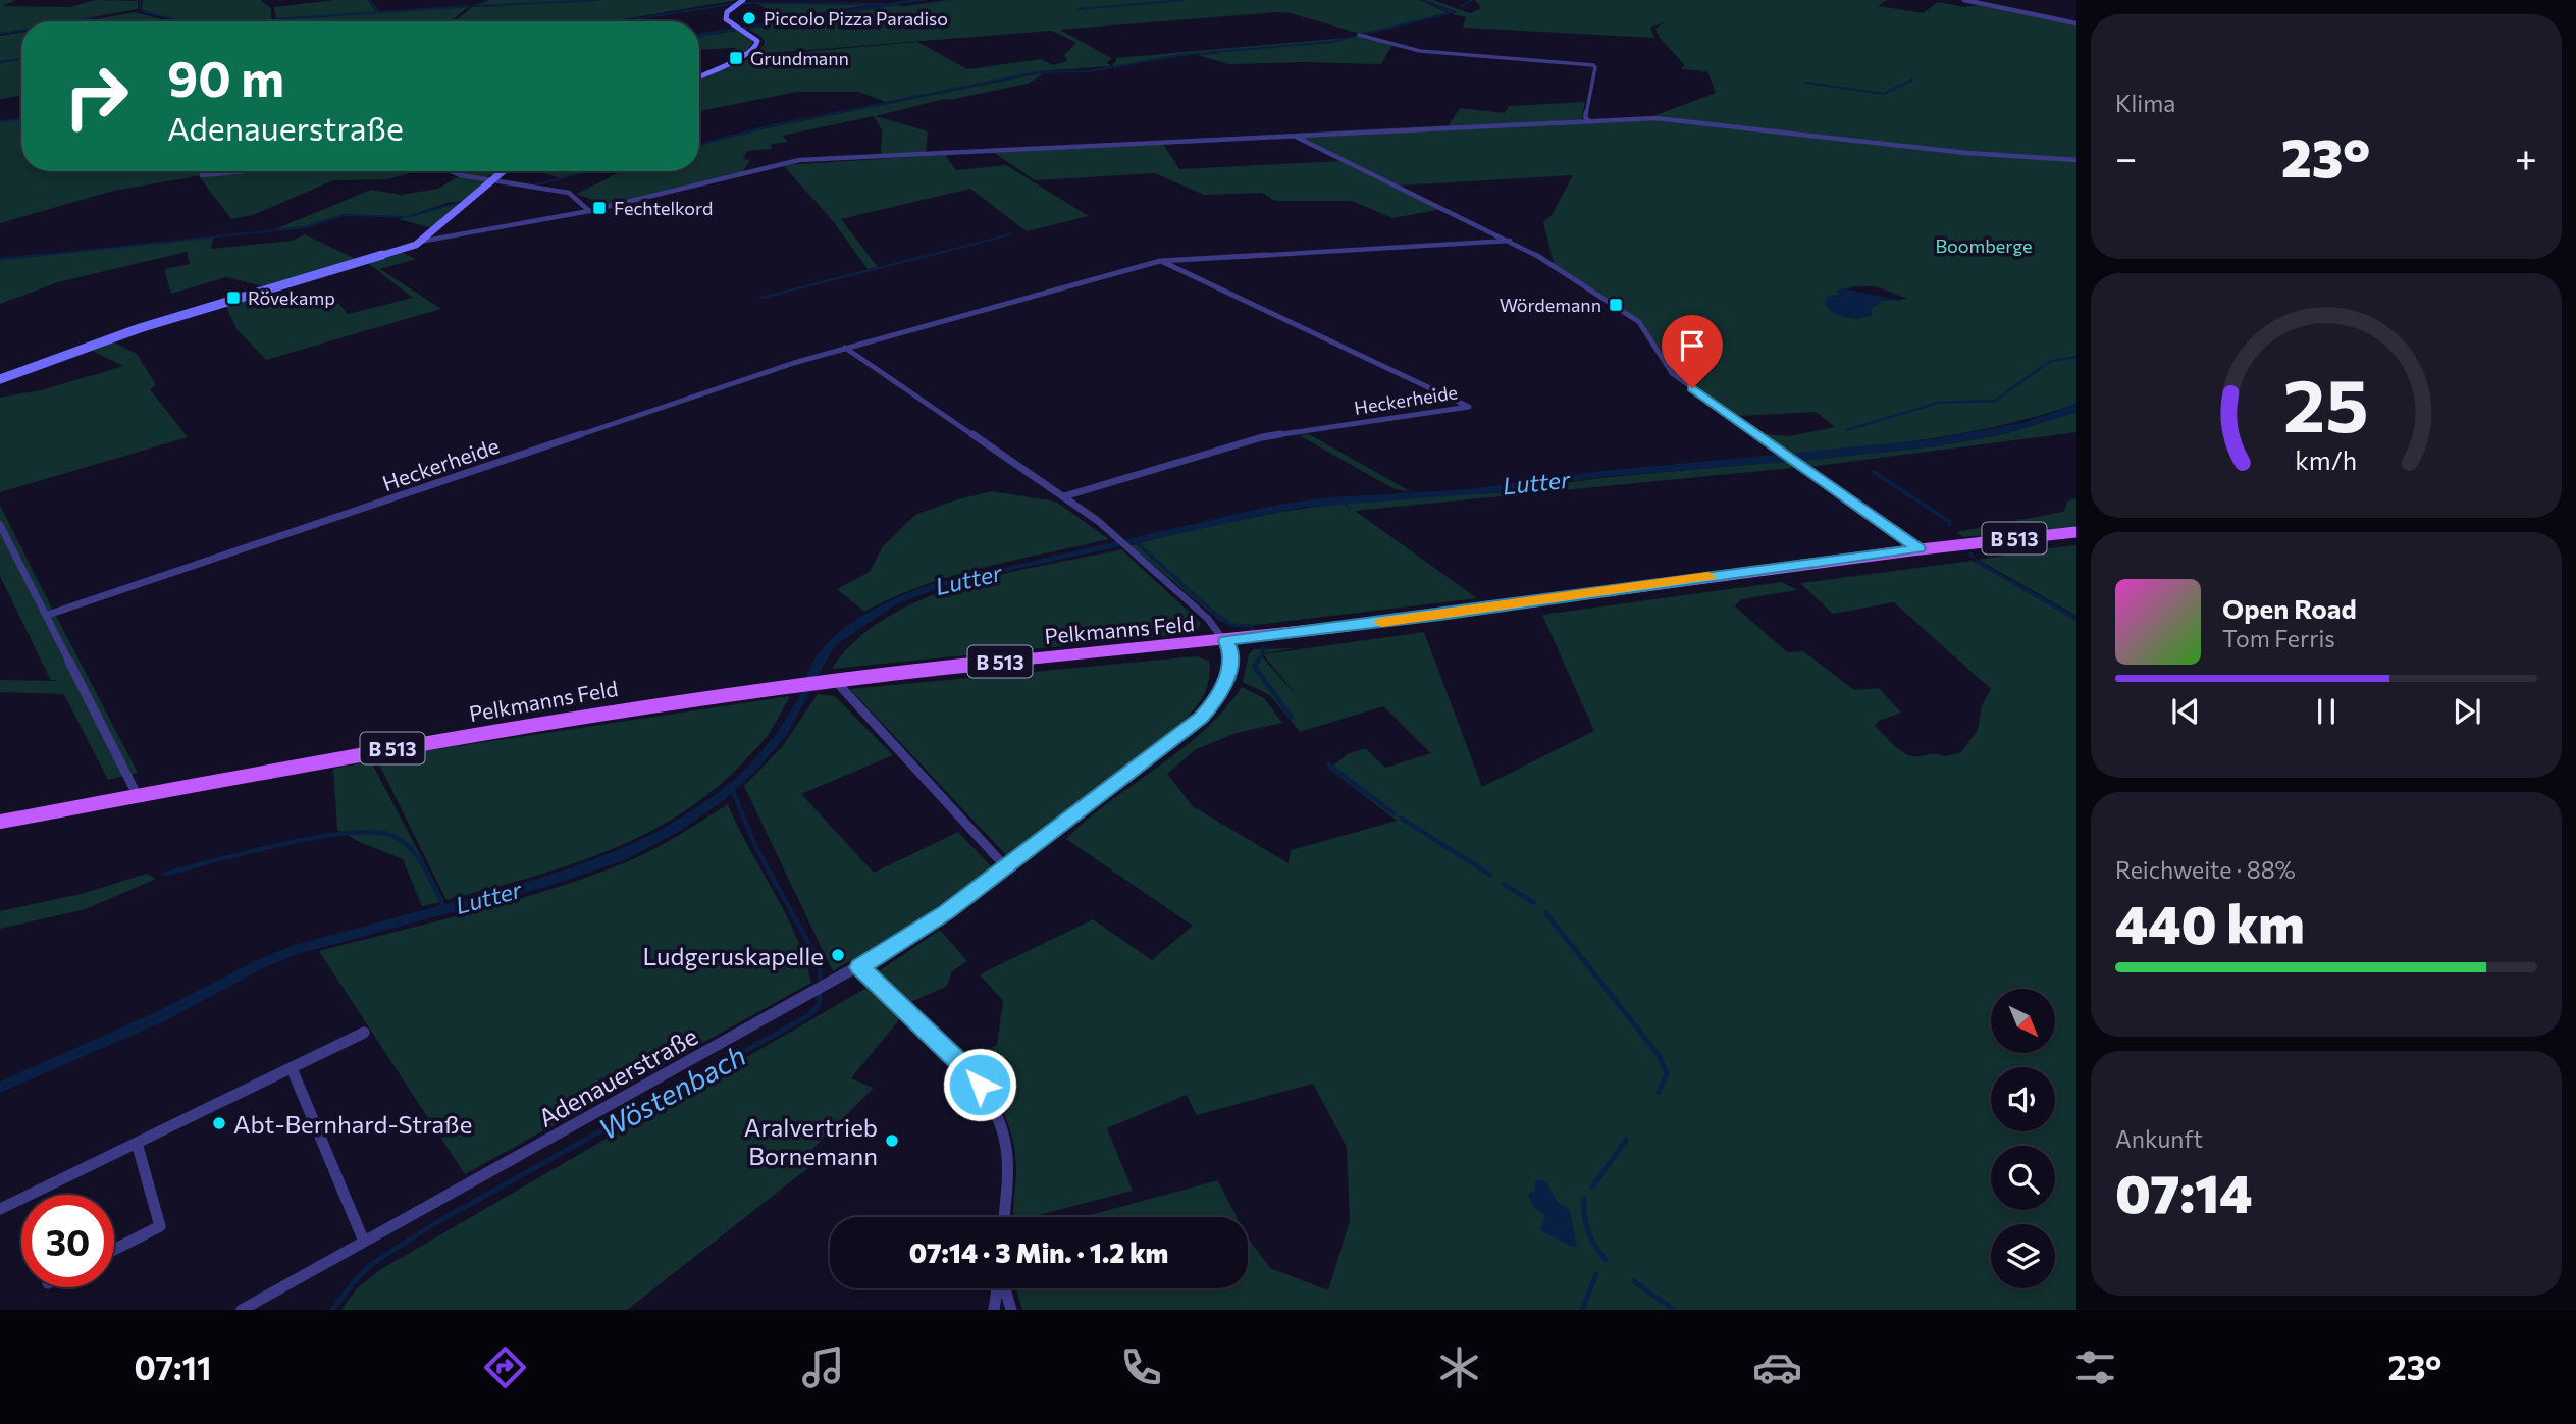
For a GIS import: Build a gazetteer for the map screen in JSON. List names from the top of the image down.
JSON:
{
  "streets": {
    "main road": ["B 513", "Pelkmanns Feld"],
    "street": ["Heckerheide", "Adenauerstraße"]
  },
  "crossings": [
    ["Pelkmanns Feld", "Adenauerstraße"]
  ],
  "water": ["Lutter", "Wöstenbach"],
  "parks": ["Boomberge"],
  "places": {
    "other": [
      "Piccolo Pizza Paradiso",
      "Ludgeruskapelle",
      "Abt-Bernhard-Straße",
      "Aralvertrieb Bornemann"
    ],
    "transit": [
      "Grundmann",
      "Fechtelkord",
      "Rövekamp",
      "Wördemann"
    ]
  },
  "north": "bottom right",
  "page": {
    "tile": [
      "Klima",
      ["Reichweite · 88%", "440 km"],
      ["Ankunft", "07:14"]
    ],
    "turn": ["90 m", "Adenauerstraße"],
    "heat": ["−", "23°", "+"],
    "song": ["Open Road", "Tom Ferris"],
    "limit": "30",
    "trip": "07:14 · 3 Min. · 1.2 km",
    "tabs": ["07:11", "23°"],
    "gauge": ["25", "km/h"]
  }
}
